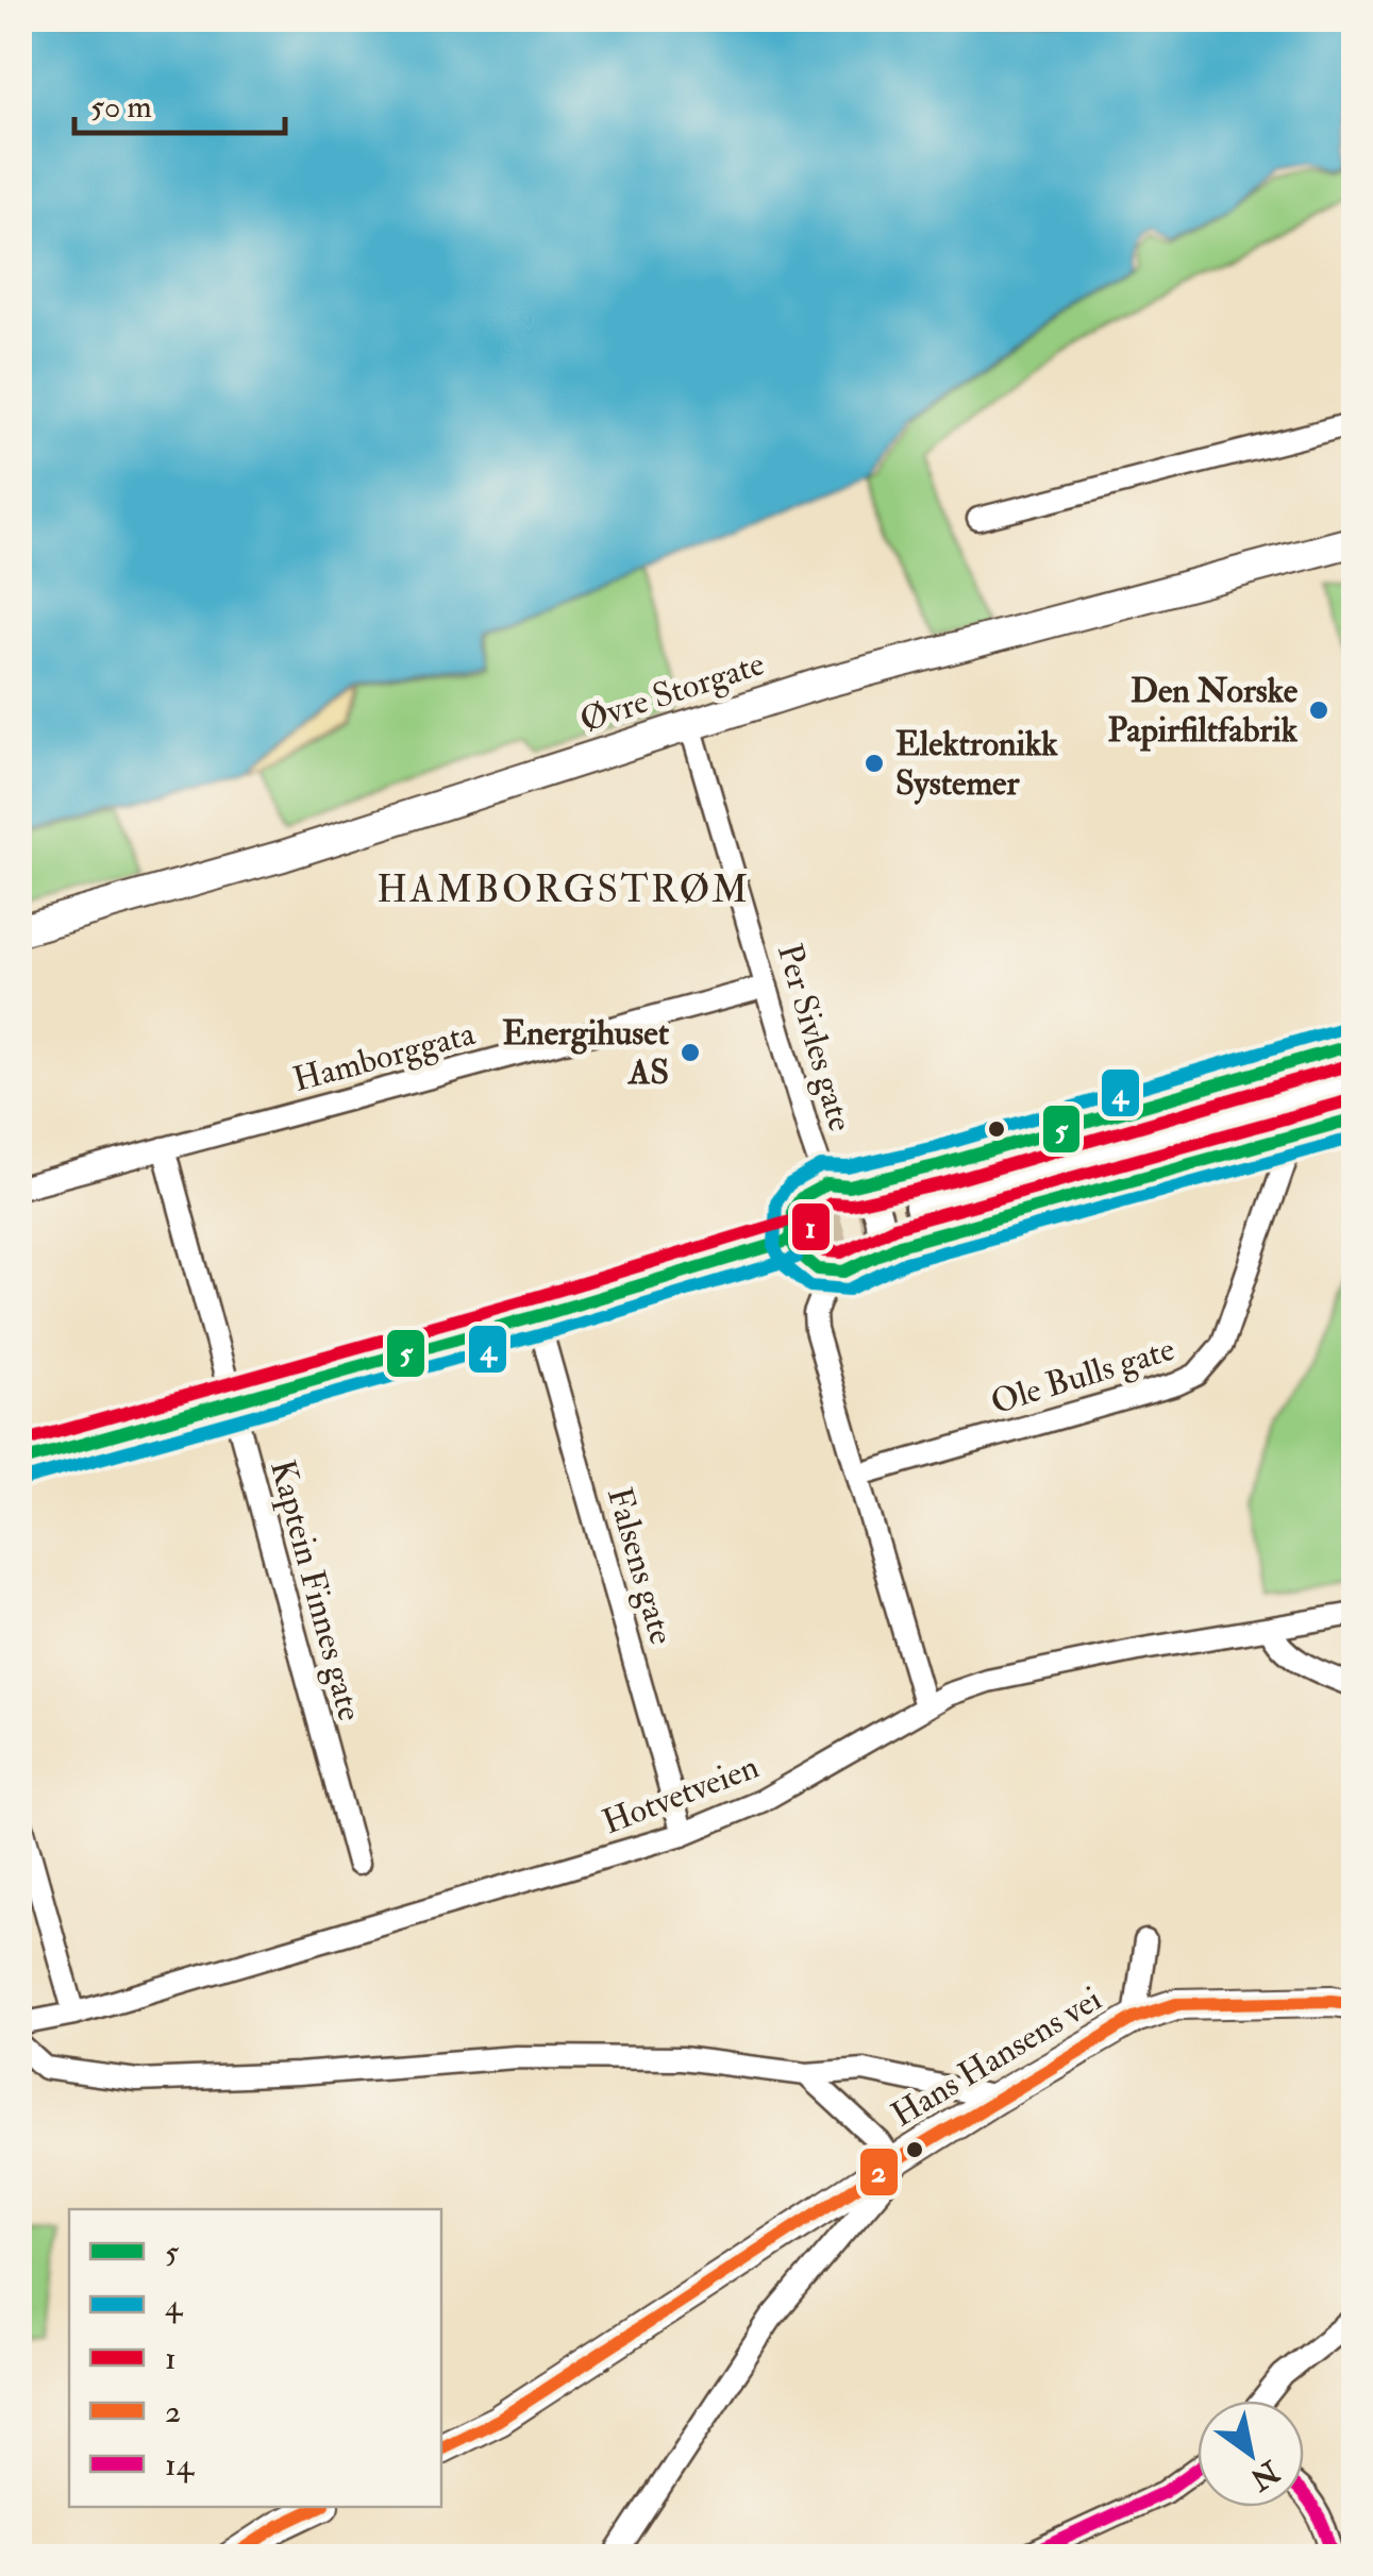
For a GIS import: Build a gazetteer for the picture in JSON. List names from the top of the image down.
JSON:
{
  "streets": {
    "main road": ["Øvre Storgate", "Hans Hansens vei"],
    "street": [
      "Per Sivles gate",
      "Hamborggata",
      "Ole Bulls gate",
      "Falsens gate",
      "Kaptein Finnes gate",
      "Hotvetveien"
    ]
  },
  "crossings": [
    ["Øvre Storgate", "Per Sivles gate"],
    ["Per Sivles gate", "Hamborggata"],
    ["Hamborggata", "Kaptein Finnes gate"],
    ["Falsens gate", "Hotvetveien"]
  ],
  "districts": ["HAMBORGSTRØM"],
  "places": ["Den Norske Papirfiltfabrik", "Elektronikk Systemer", "Energihuset AS"],
  "lines": [
    "transit line 4",
    "transit line 5",
    "transit line 1",
    "transit line 2",
    "transit line 14"
  ],
  "legend": [
    "5",
    "4",
    "1",
    "2",
    "14"
  ],
  "scale_bar": "50 m",
  "north": "bottom right"
}
